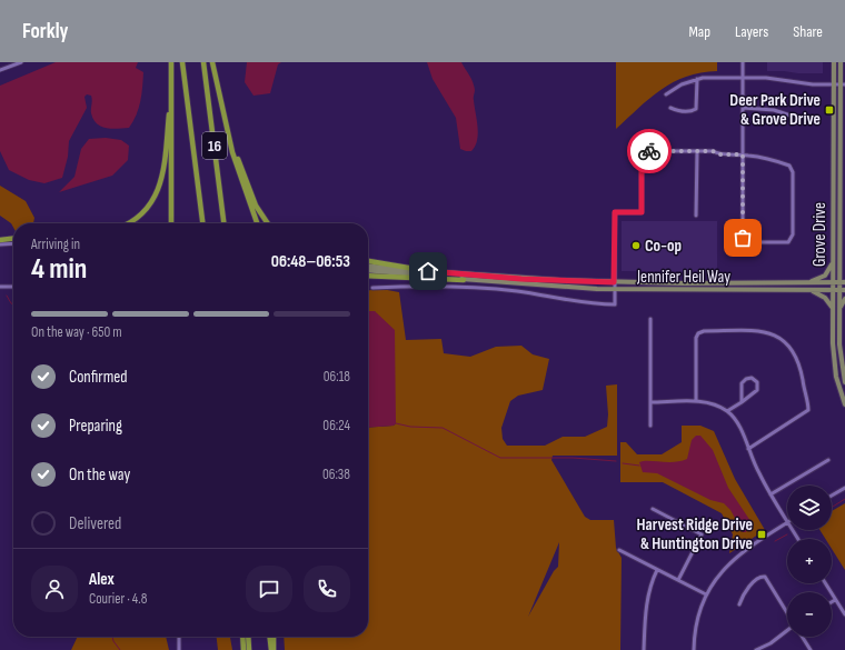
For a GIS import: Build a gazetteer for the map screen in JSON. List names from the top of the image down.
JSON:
{
  "streets": {
    "highway": ["16"],
    "main road": ["Grove Drive", "Jennifer Heil Way"]
  },
  "crossings": [
    ["Grove Drive", "Jennifer Heil Way"]
  ],
  "places": {
    "transit": ["Deer Park Drive & Grove Drive", "Harvest Ridge Drive & Huntington Drive"],
    "other": ["Co-op"]
  },
  "page": {
    "header": "Forkly",
    "nav": ["Map", "Layers", "Share"],
    "heading": ["4 min", "Arriving in", "06:48–06:53"],
    "panel": ["Alex", "Courier · 4.8"],
    "bar": "On the way · 650 m",
    "list": [
      ["Confirmed", "06:18"],
      ["Preparing", "06:24"],
      ["On the way", "06:38"],
      "Delivered"
    ],
    "map_buttons": ["+", "−"]
  }
}
